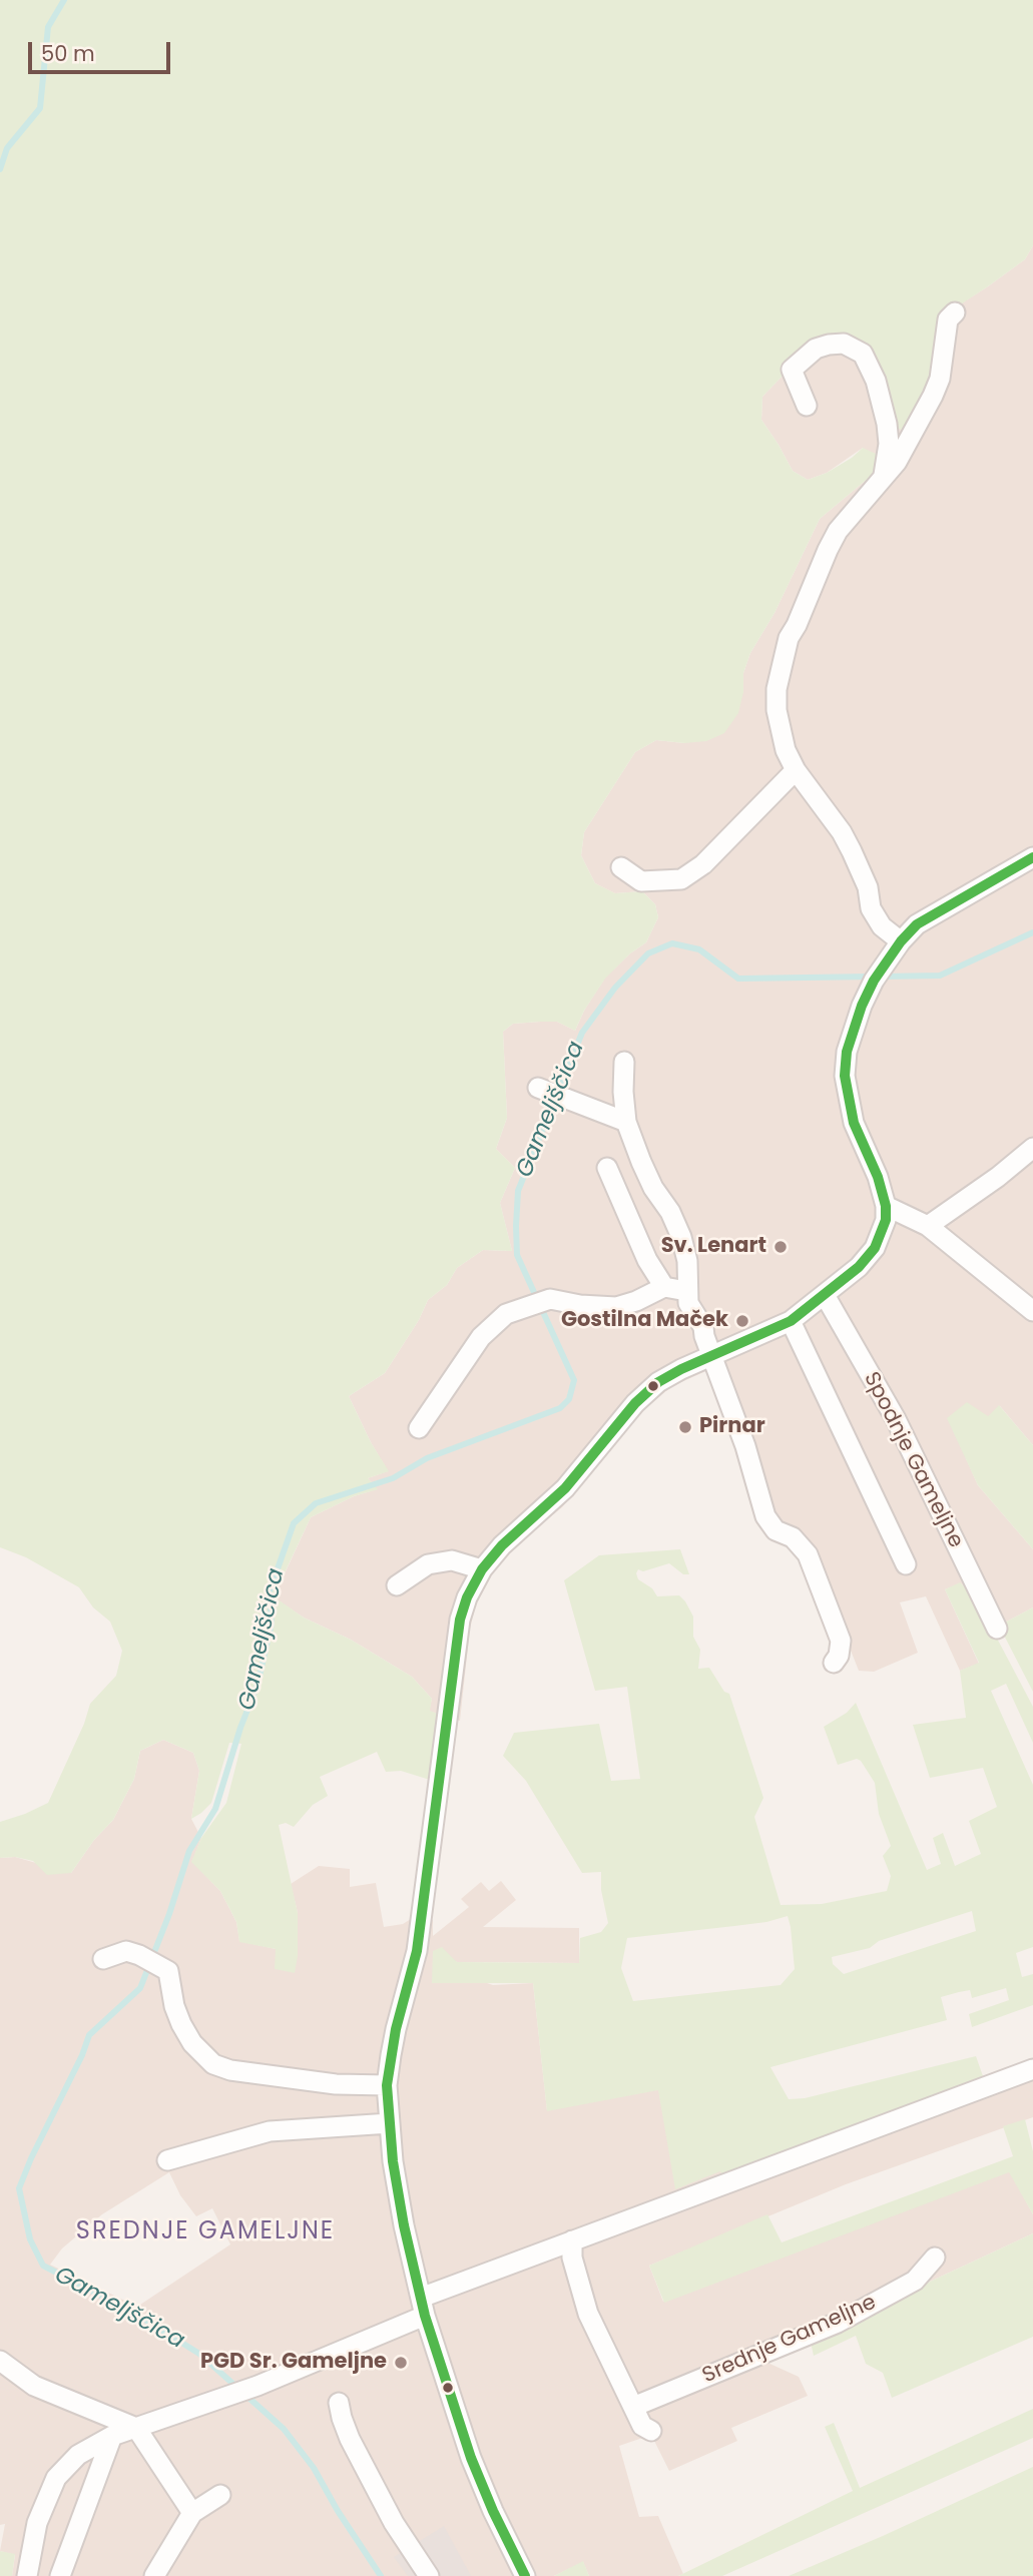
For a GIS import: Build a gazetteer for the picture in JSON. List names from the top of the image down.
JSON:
{
  "streets": {
    "street": ["Spodnje Gameljne", "Srednje Gameljne"]
  },
  "districts": ["SREDNJE GAMELJNE"],
  "water": ["Gameljščica"],
  "places": [
    "Sv. Lenart",
    "Gostilna Maček",
    "Pirnar",
    "PGD Sr. Gameljne"
  ],
  "scale_bar": "50 m"
}
